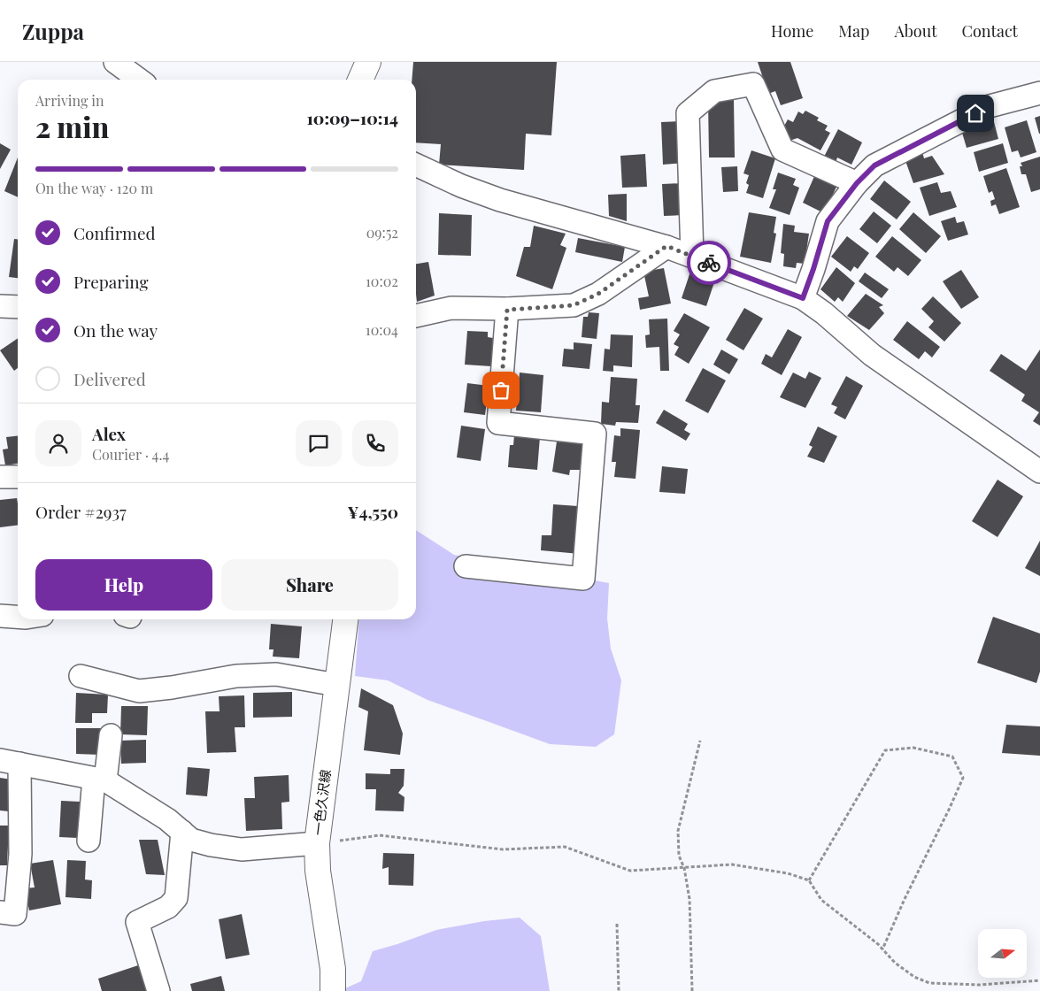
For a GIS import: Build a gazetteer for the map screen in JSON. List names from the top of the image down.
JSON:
{
  "streets": {
    "main road": ["一色久沢線"]
  },
  "north": "right",
  "page": {
    "header": "Zuppa",
    "nav": [
      "Home",
      "Map",
      "About",
      "Contact"
    ],
    "heading": ["2 min", "Arriving in", "10:09–10:14"],
    "panel": [
      "Alex",
      "Courier · 4.4",
      "Order #2937",
      "¥4,550"
    ],
    "bar": "On the way · 120 m",
    "list": [
      ["Confirmed", "09:52"],
      ["Preparing", "10:02"],
      ["On the way", "10:04"],
      "Delivered"
    ],
    "buttons": ["Help", "Share"]
  }
}
